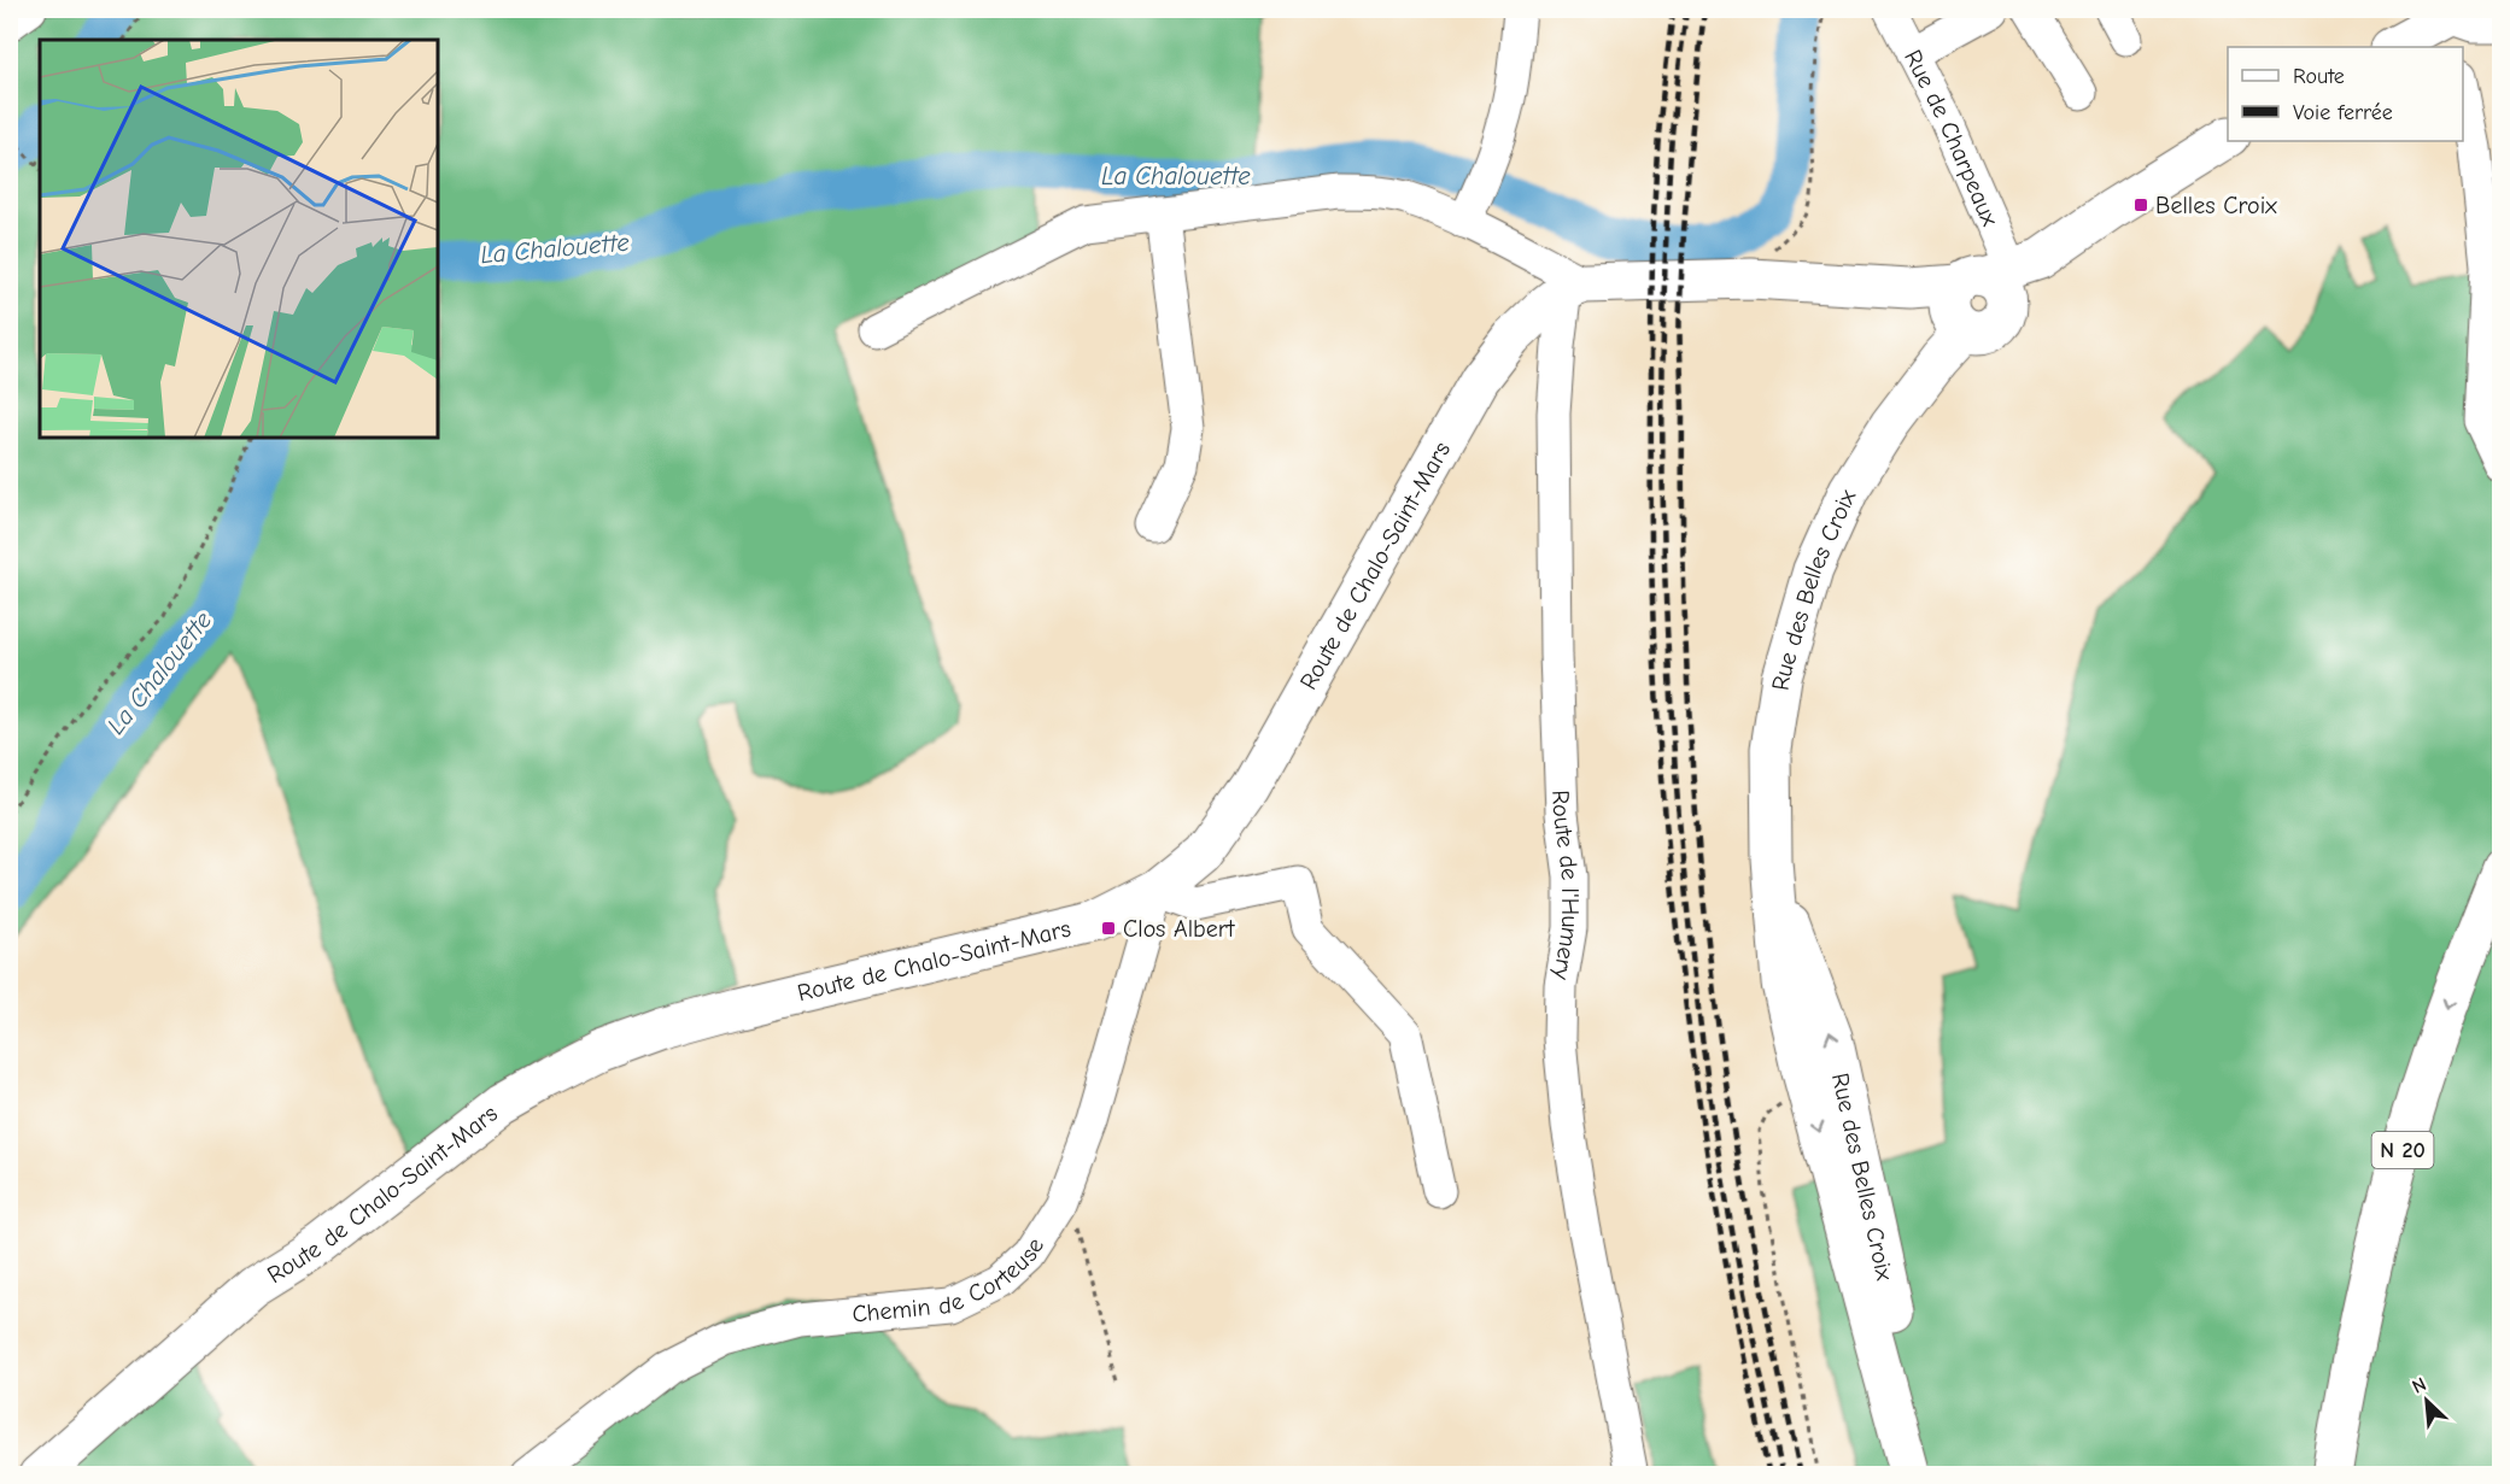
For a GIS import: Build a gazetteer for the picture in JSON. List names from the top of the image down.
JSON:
{
  "streets": {
    "main road": ["Route de Chalo-Saint-Mars", "Rue des Belles Croix", "N 20"],
    "street": ["Rue de Charpeaux", "Route de l'Humery", "Chemin de Corteuse"]
  },
  "crossings": [
    ["Rue de Charpeaux", "Rue des Belles Croix"],
    ["Route de Chalo-Saint-Mars", "Route de l'Humery"],
    ["Route de Chalo-Saint-Mars", "Chemin de Corteuse"]
  ],
  "water": ["La Chalouette"],
  "places": {
    "transit": ["Belles Croix", "Clos Albert"]
  },
  "legend": ["Route", "Voie ferrée"],
  "north": "top left"
}
